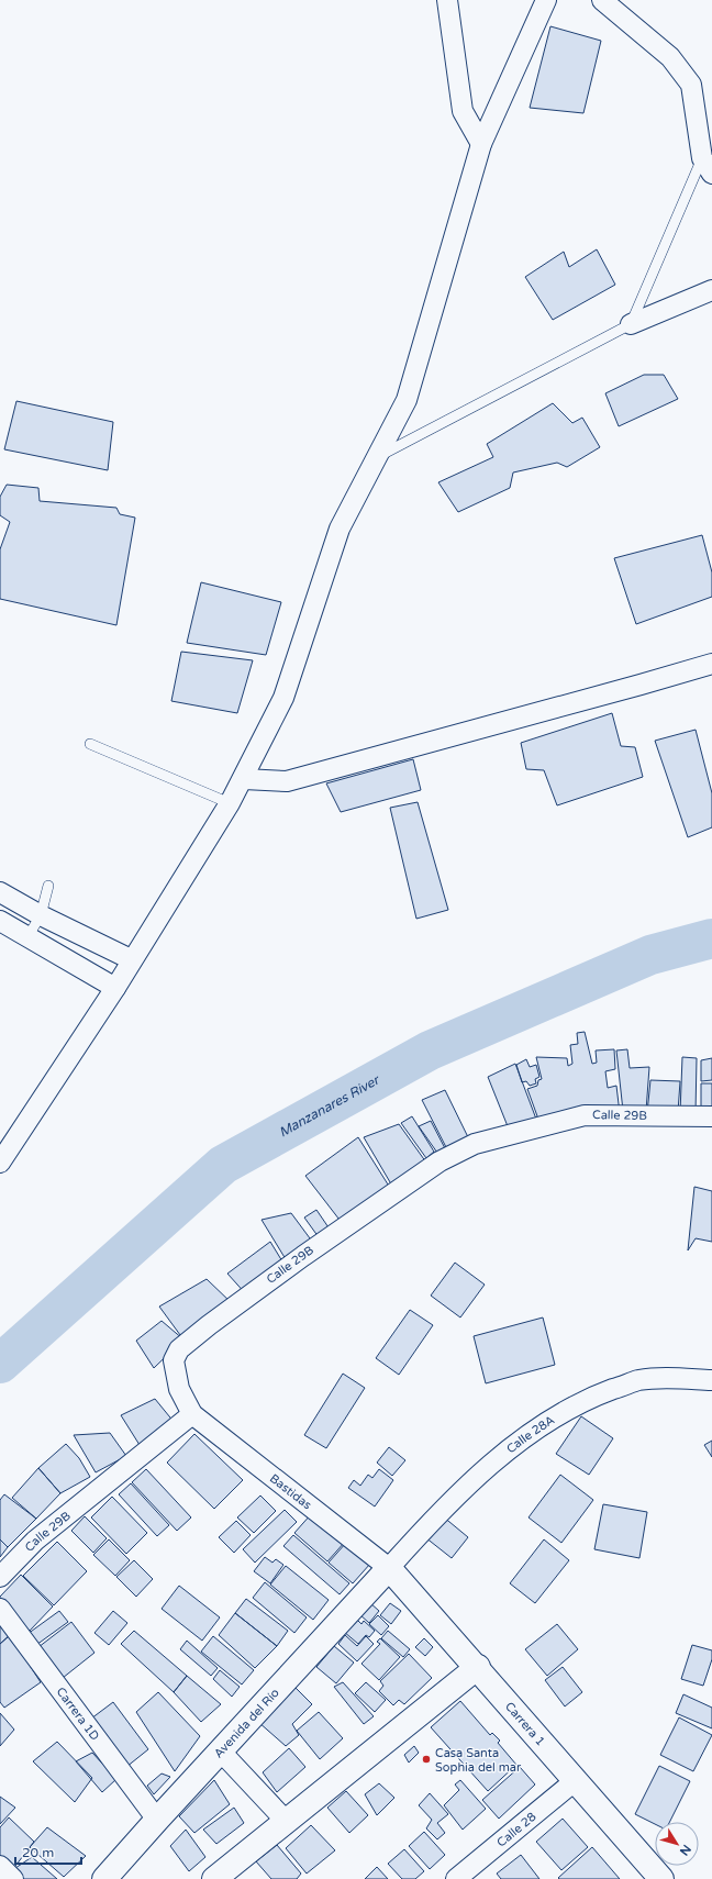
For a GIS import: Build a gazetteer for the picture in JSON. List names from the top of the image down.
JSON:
{
  "streets": {
    "street": [
      "Calle 29B",
      "Calle 28A",
      "Bastidas",
      "Carrera 1D",
      "Carrera 1",
      "Avenida del Río",
      "Calle 28"
    ]
  },
  "crossings": [
    ["Calle 29B", "Bastidas"],
    ["Calle 28A", "Bastidas"],
    ["Calle 28A", "Carrera 1"],
    ["Calle 28A", "Avenida del Río"],
    ["Bastidas", "Carrera 1"],
    ["Bastidas", "Avenida del Río"],
    ["Carrera 1D", "Avenida del Río"],
    ["Carrera 1", "Avenida del Río"],
    ["Carrera 1", "Calle 28"]
  ],
  "water": ["Manzanares River"],
  "places": ["Casa Santa Sophia del mar"],
  "scale_bar": "20 m",
  "north": "bottom right"
}
